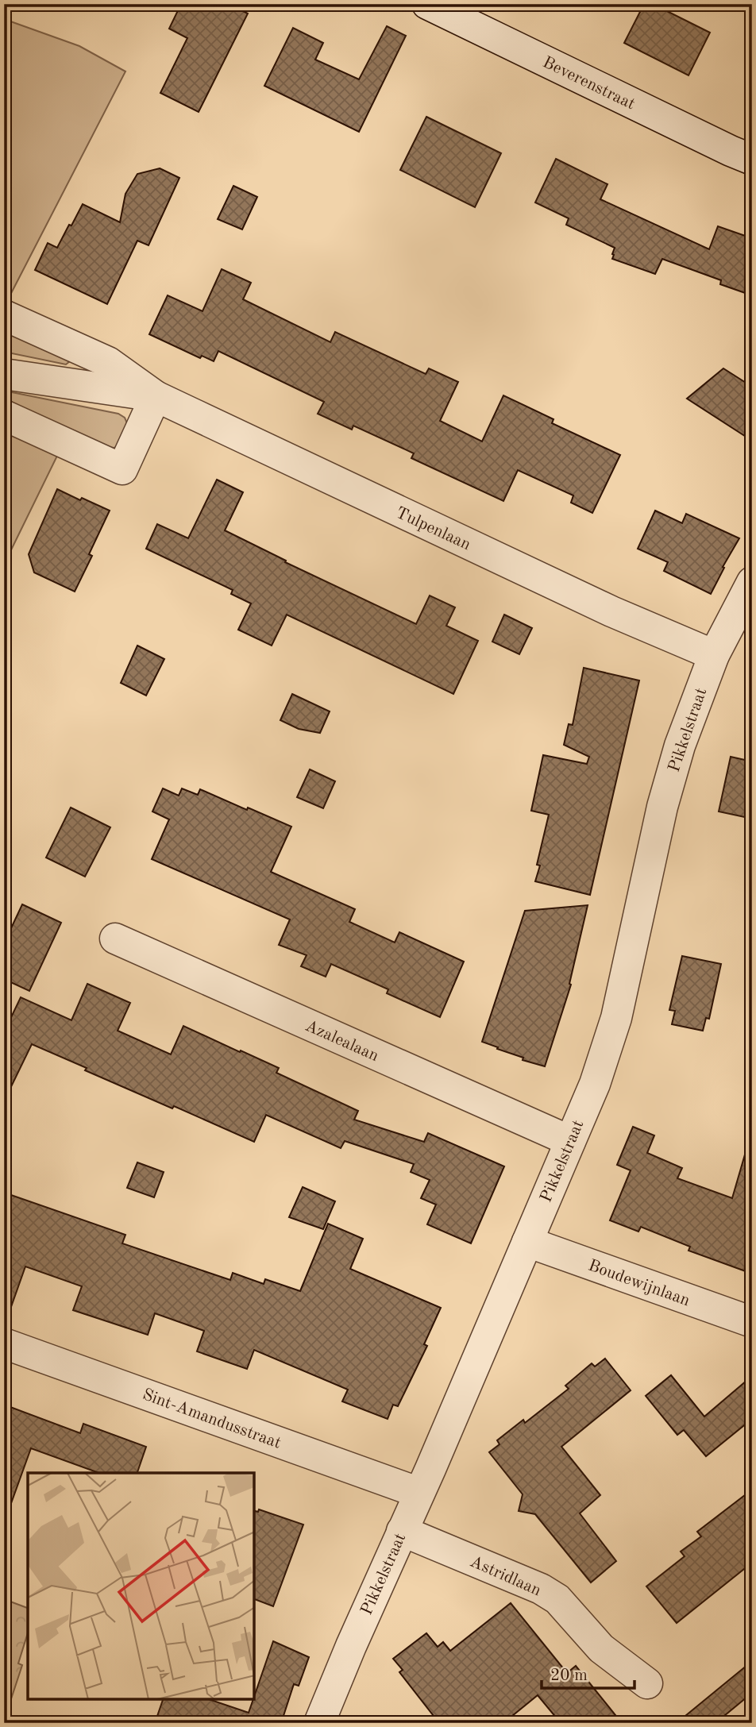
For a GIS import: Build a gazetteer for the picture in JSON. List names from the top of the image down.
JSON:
{
  "streets": {
    "street": [
      "Beverenstraat",
      "Tulpenlaan",
      "Pikkelstraat",
      "Azalealaan",
      "Boudewijnlaan",
      "Sint-Amandusstraat",
      "Astridlaan"
    ]
  },
  "crossings": [
    ["Tulpenlaan", "Pikkelstraat"],
    ["Pikkelstraat", "Azalealaan"],
    ["Pikkelstraat", "Boudewijnlaan"],
    ["Pikkelstraat", "Sint-Amandusstraat"],
    ["Pikkelstraat", "Astridlaan"]
  ],
  "scale_bar": "20 m"
}
